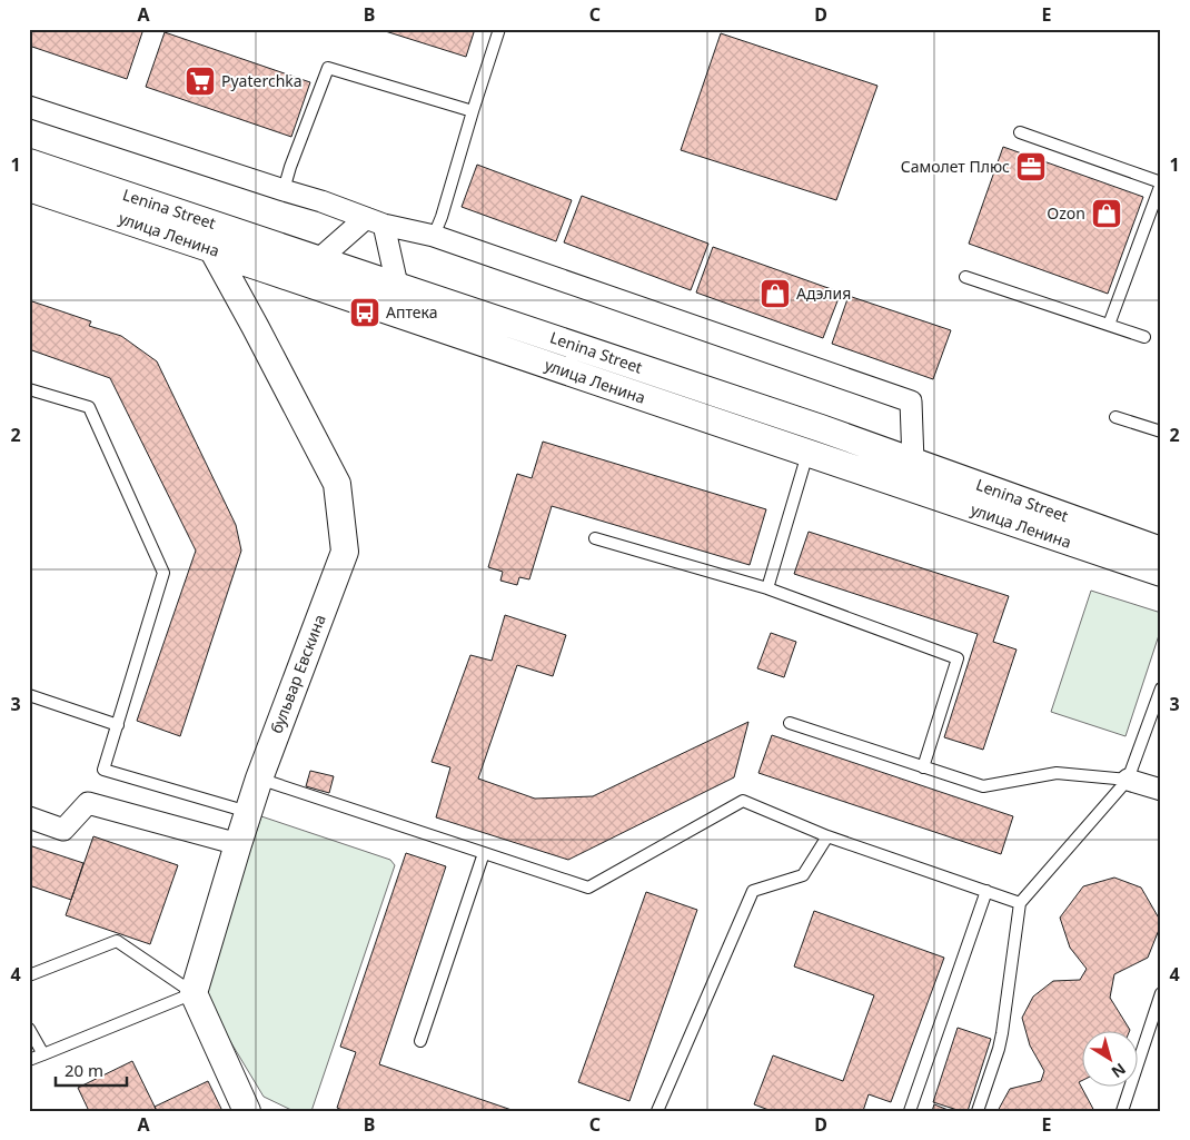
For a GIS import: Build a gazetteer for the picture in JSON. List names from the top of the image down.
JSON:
{
  "streets": {
    "street": ["Lenina Street", "улица Ленина", "бульвар Евскина"]
  },
  "crossings": [
    ["улица Ленина", "бульвар Евскина"]
  ],
  "places": {
    "supermarket": ["Pyaterchka"],
    "office": ["Самолет Плюс"],
    "shop": ["Ozon", "Адэлия"],
    "bus stop": ["Аптека"]
  },
  "scale_bar": "20 m",
  "north": "bottom right",
  "grid": {
    "columns": [
      "A",
      "B",
      "C",
      "D",
      "E"
    ],
    "rows": [
      "1",
      "2",
      "3",
      "4"
    ]
  }
}
